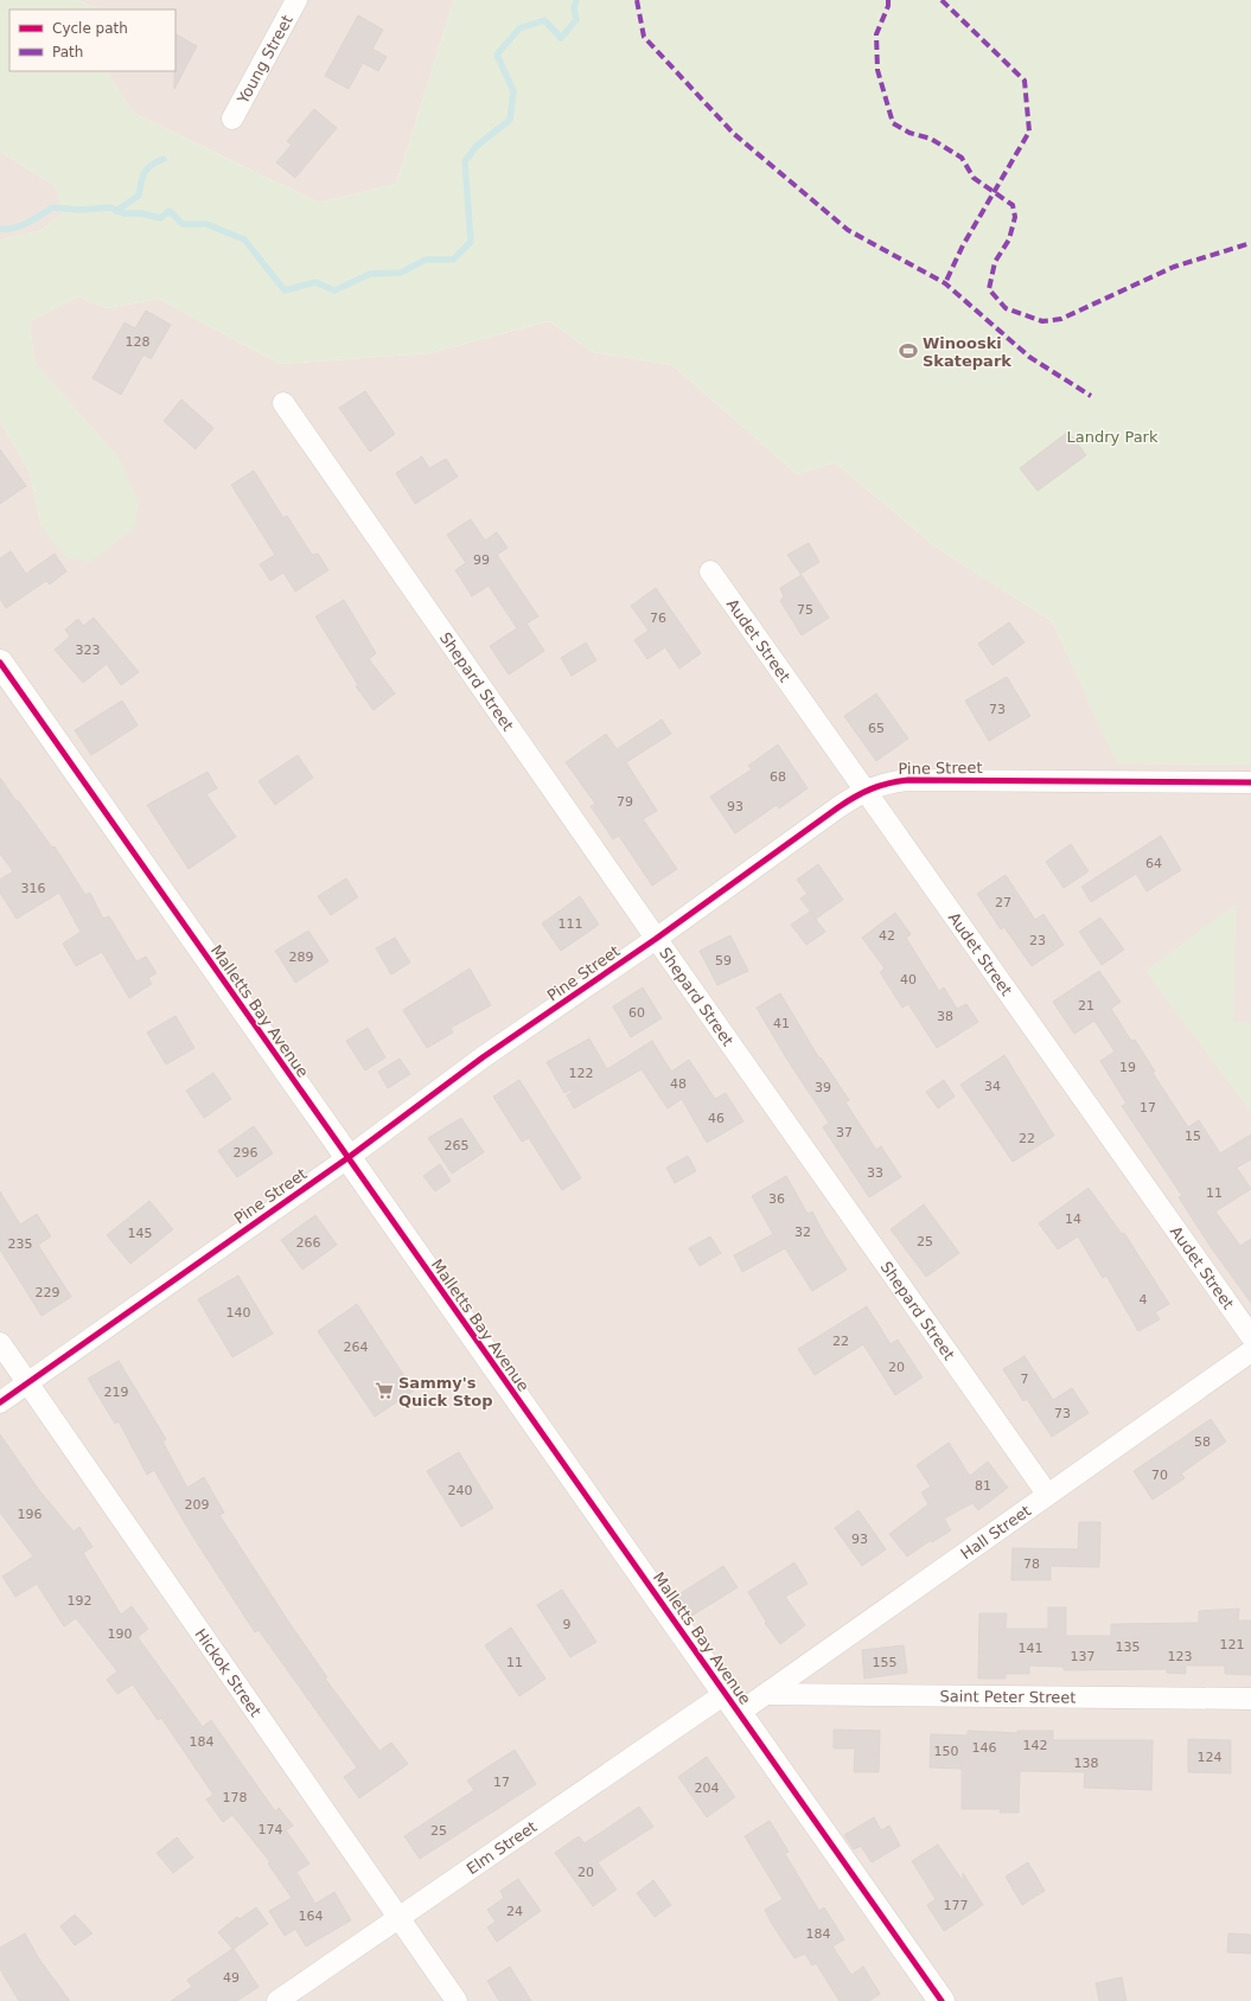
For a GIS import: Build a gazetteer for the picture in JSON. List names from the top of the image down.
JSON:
{
  "streets": {
    "street": [
      "Young Street",
      "Audet Street",
      "Shepard Street",
      "Pine Street",
      "Malletts Bay Avenue",
      "Hall Street",
      "Hickok Street",
      "Saint Peter Street",
      "Elm Street"
    ]
  },
  "crossings": [
    ["Audet Street", "Pine Street"],
    ["Shepard Street", "Pine Street"],
    ["Shepard Street", "Hall Street"],
    ["Pine Street", "Malletts Bay Avenue"],
    ["Pine Street", "Hickok Street"],
    ["Malletts Bay Avenue", "Hall Street"],
    ["Malletts Bay Avenue", "Elm Street"],
    ["Hall Street", "Saint Peter Street"],
    ["Hall Street", "Elm Street"],
    ["Hickok Street", "Elm Street"]
  ],
  "parks": ["Landry Park"],
  "places": {
    "sports": ["Winooski Skatepark"],
    "supermarket": ["Sammy's Quick Stop"]
  },
  "house_numbers": [
    "128",
    "99",
    "75",
    "76",
    "323",
    "73",
    "65",
    "68",
    "79",
    "93",
    "64",
    "316",
    "27",
    "111",
    "42",
    "23",
    "289",
    "59",
    "40",
    "21",
    "60",
    "38",
    "41",
    "19",
    "122",
    "48",
    "34",
    "39",
    "17",
    "46",
    "37",
    "15",
    "22",
    "265",
    "296",
    "33",
    "11",
    "36",
    "14",
    "32",
    "145",
    "25",
    "266",
    "235",
    "229",
    "4",
    "140",
    "22",
    "264",
    "20",
    "7",
    "219",
    "73",
    "58",
    "70",
    "81",
    "240",
    "209",
    "196",
    "93",
    "78",
    "192",
    "9",
    "190",
    "121",
    "135",
    "141",
    "137",
    "123",
    "11",
    "155",
    "184",
    "142",
    "146",
    "150",
    "124",
    "138",
    "17",
    "204",
    "178",
    "174",
    "25",
    "20",
    "177",
    "24",
    "164",
    "184",
    "49"
  ],
  "legend": ["Cycle path", "Path"]
}
